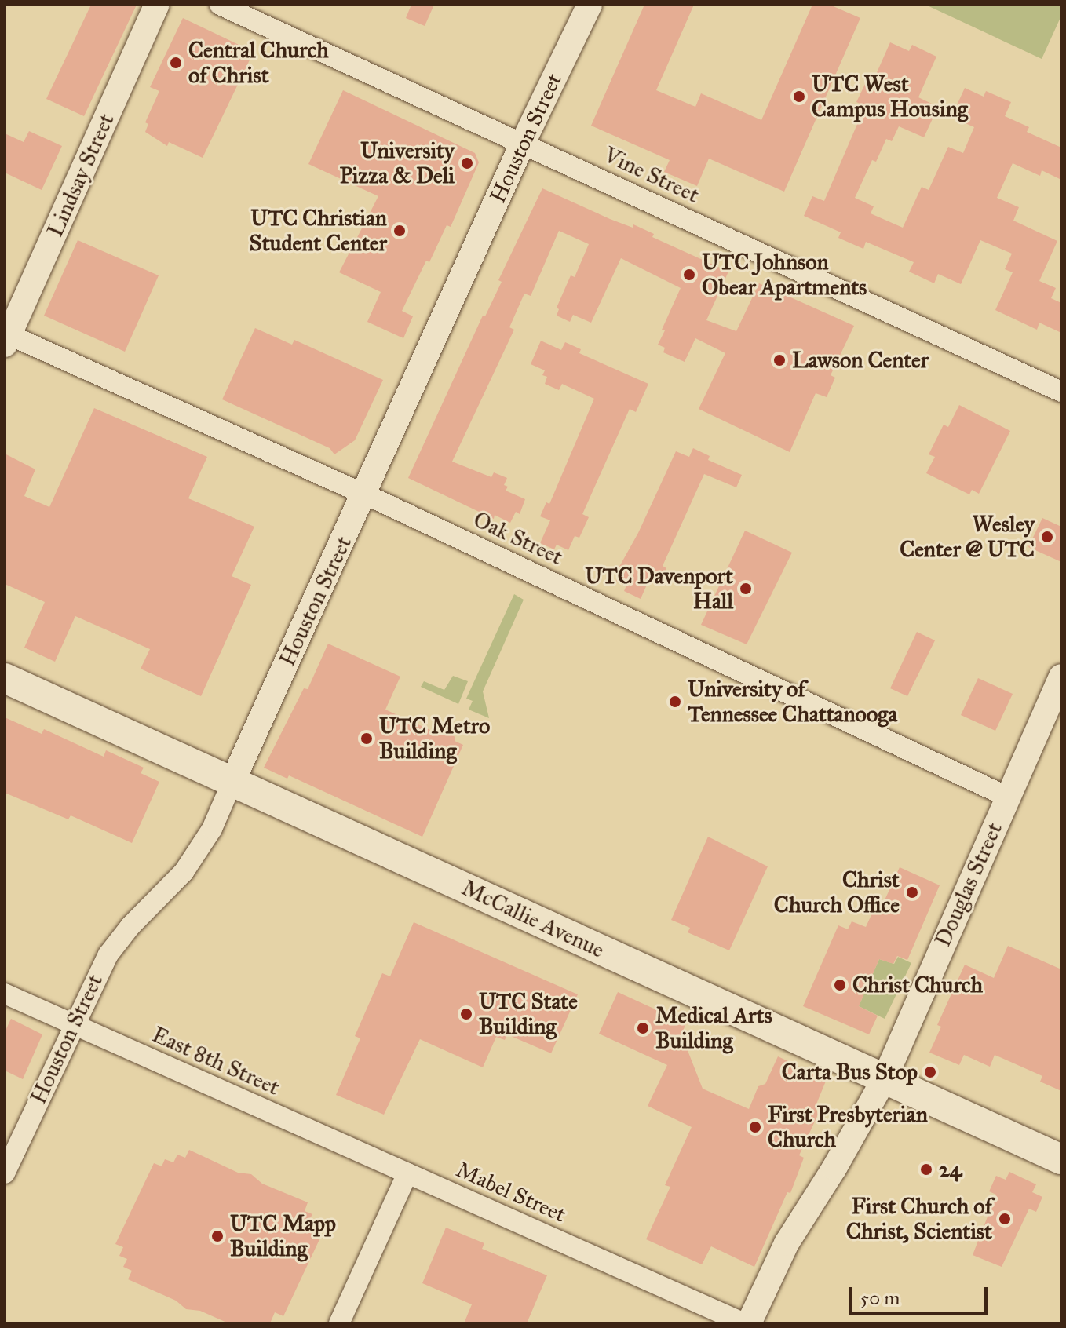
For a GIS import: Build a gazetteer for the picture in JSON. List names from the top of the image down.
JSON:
{
  "streets": {
    "main road": ["McCallie Avenue"],
    "street": [
      "Houston Street",
      "Lindsay Street",
      "Vine Street",
      "Oak Street",
      "Douglas Street",
      "East 8th Street",
      "Mabel Street"
    ]
  },
  "crossings": [
    ["Houston Street", "Vine Street"],
    ["Houston Street", "Oak Street"],
    ["Houston Street", "McCallie Avenue"],
    ["Houston Street", "East 8th Street"],
    ["Lindsay Street", "Oak Street"],
    ["Oak Street", "Douglas Street"],
    ["Douglas Street", "McCallie Avenue"],
    ["East 8th Street", "Mabel Street"]
  ],
  "places": [
    "Central Church of Christ",
    "UTC West Campus Housing",
    "University Pizza & Deli",
    "UTC Christian Student Center",
    "UTC Johnson Obear Apartments",
    "Lawson Center",
    "Wesley Center @ UTC",
    "UTC Davenport Hall",
    "University of Tennessee Chattanooga",
    "UTC Metro Building",
    "Christ Church Office",
    "Christ Church",
    "UTC State Building",
    "Medical Arts Building",
    "Carta Bus Stop",
    "First Presbyterian Church",
    "24",
    "First Church of Christ, Scientist",
    "UTC Mapp Building"
  ],
  "scale_bar": "50 m"
}
